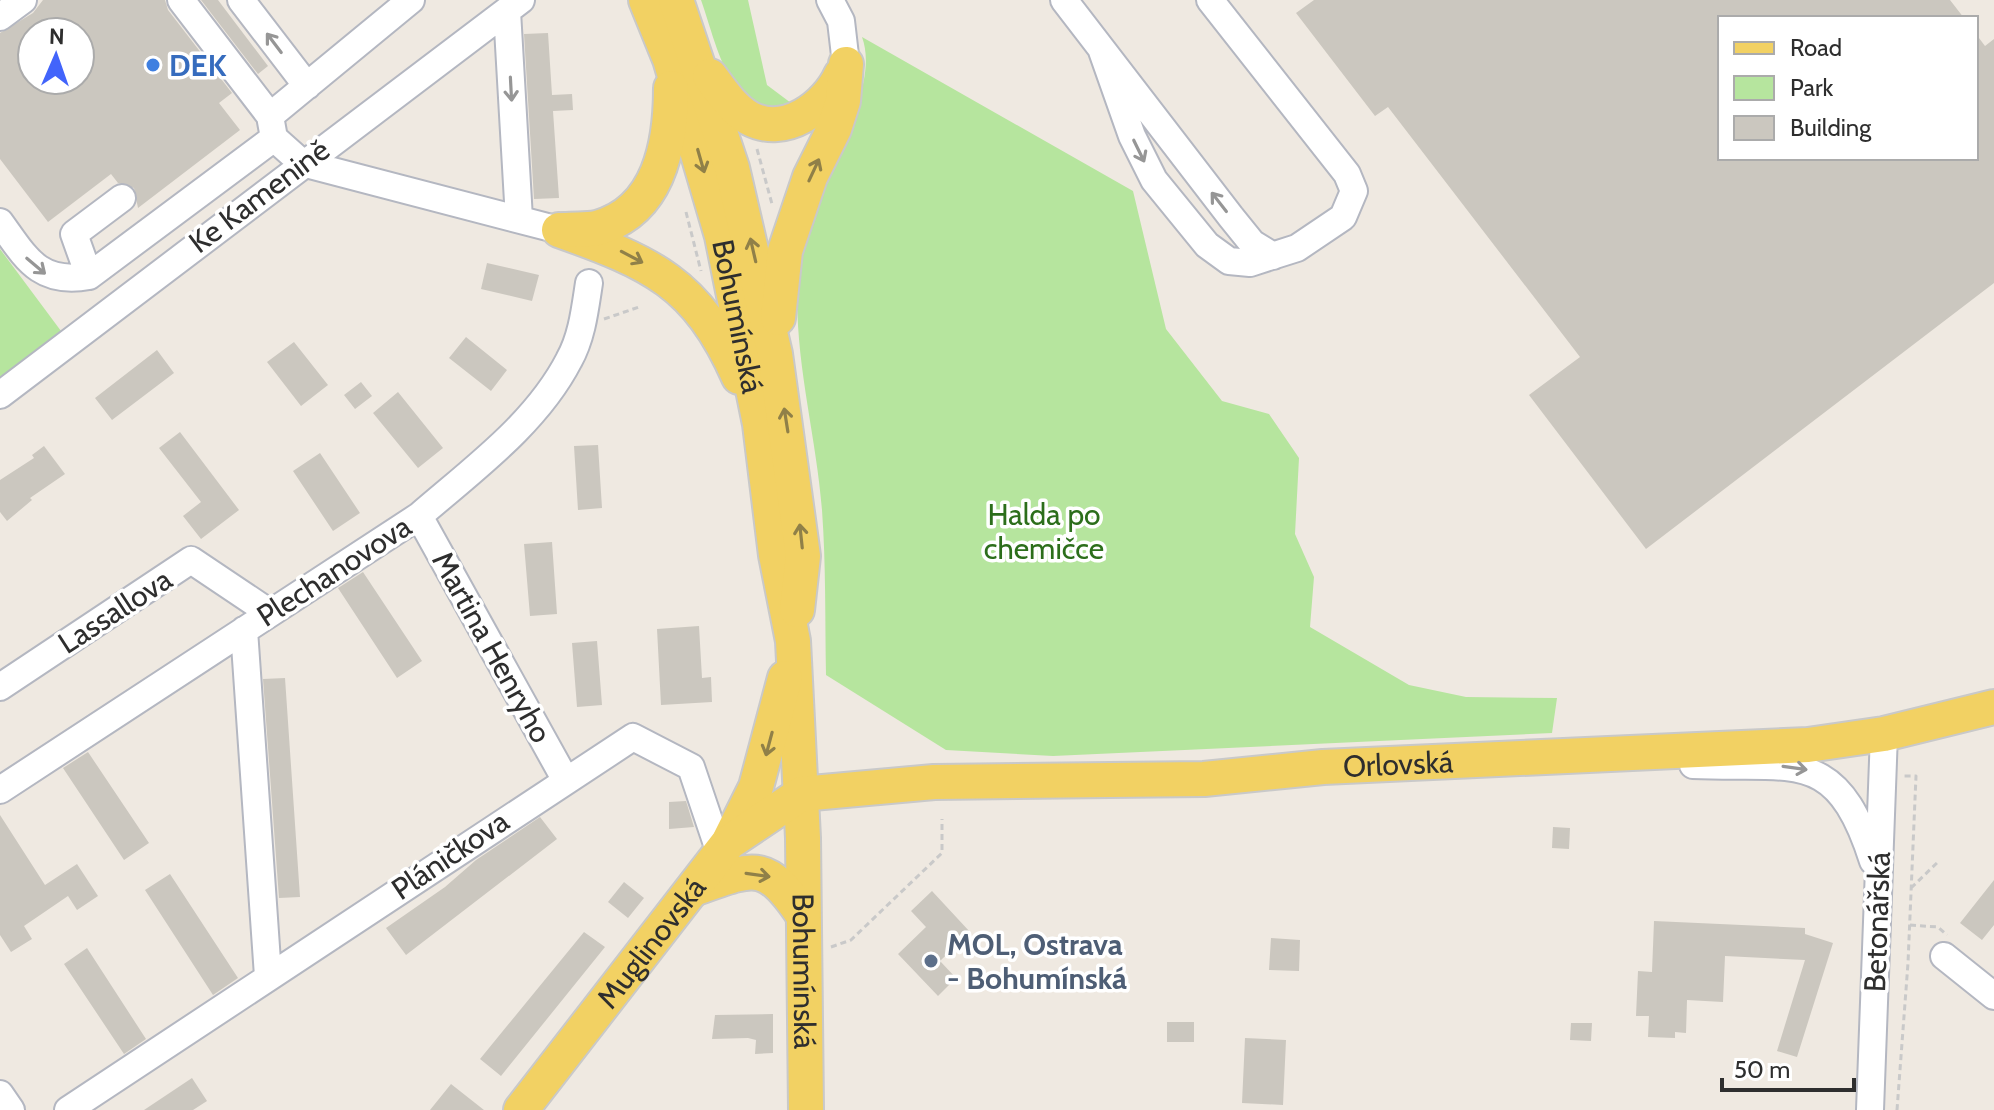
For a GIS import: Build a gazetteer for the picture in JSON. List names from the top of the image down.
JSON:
{
  "streets": {
    "main road": ["Bohumínská", "Orlovská", "Muglinovská"],
    "street": [
      "Ke Kamenině",
      "Plechanovova",
      "Lassallova",
      "Martina Henryho",
      "Pláničkova",
      "Betonářská"
    ]
  },
  "crossings": [
    ["Bohumínská", "Orlovská"],
    ["Bohumínská", "Muglinovská"],
    ["Plechanovova", "Lassallova"],
    ["Plechanovova", "Martina Henryho"],
    ["Martina Henryho", "Pláničkova"],
    ["Orlovská", "Betonářská"],
    ["Orlovská", "Muglinovská"],
    ["Pláničkova", "Muglinovská"]
  ],
  "parks": ["Halda po chemičce"],
  "places": ["DEK", "MOL, Ostrava - Bohumínská"],
  "legend": ["Road", "Park", "Building"],
  "scale_bar": "50 m",
  "north": "top"
}
